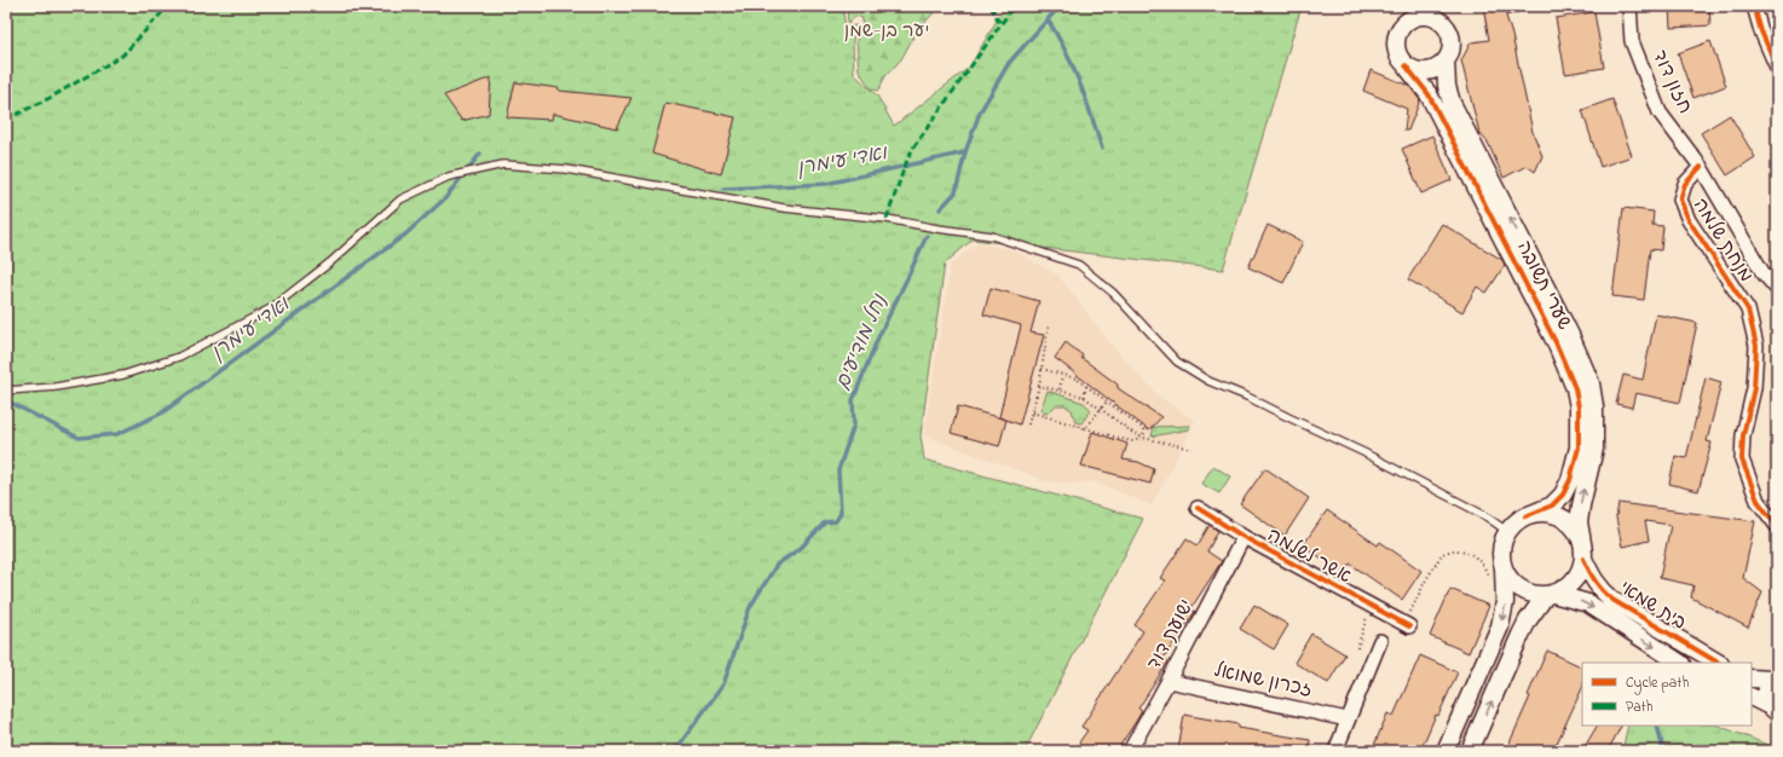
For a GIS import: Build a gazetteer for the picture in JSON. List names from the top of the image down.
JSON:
{
  "streets": {
    "street": [
      "חזון דוד",
      "מנחת שלמה",
      "שערי תשובה",
      "אשר לשלמה",
      "בית שמאי",
      "ישועת דוד",
      "זכרון שמואל"
    ]
  },
  "crossings": [
    ["חזון דוד", "מנחת שלמה"],
    ["שערי תשובה", "בית שמאי"],
    ["אשר לשלמה", "ישועת דוד"],
    ["ישועת דוד", "זכרון שמואל"]
  ],
  "one_way": ["שערי תשובה"],
  "water": ["ואדי עימרן", "נחל מודיעים"],
  "parks": ["יער בן-שמן"],
  "legend": ["Cycle path", "Path"]
}
